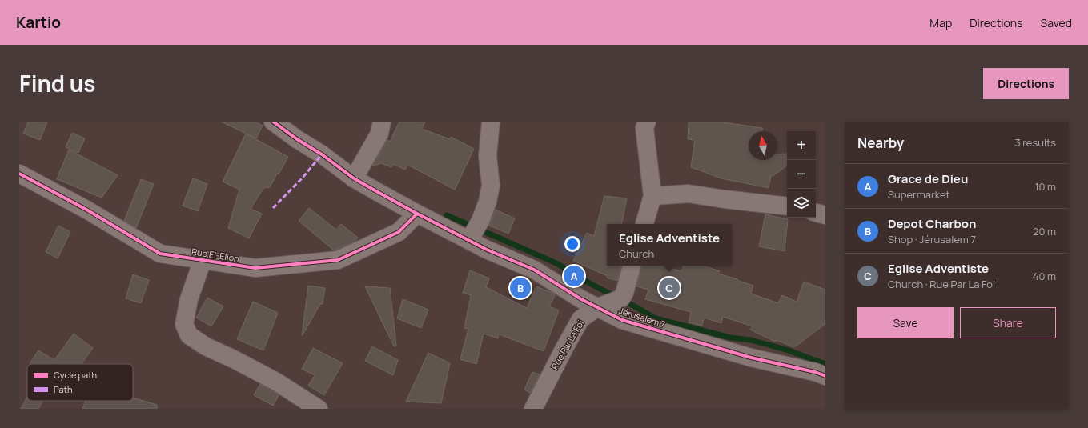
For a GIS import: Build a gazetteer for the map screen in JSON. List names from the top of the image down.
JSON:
{
  "streets": {
    "street": ["Rue El-Elion", "Jérusalem 7", "Rue Par La Foi"]
  },
  "crossings": [
    ["Rue El-Elion", "Jérusalem 7"],
    ["Jérusalem 7", "Rue Par La Foi"]
  ],
  "legend": ["Cycle path", "Path"],
  "north": "top",
  "page": {
    "header": "Kartio",
    "nav": ["Map", "Directions", "Saved"],
    "title": "Find us",
    "buttons": [
      "Directions",
      ["Save", "Share"]
    ],
    "heading": ["Nearby", "3 results"],
    "map_buttons": ["+", "−"],
    "list": [
      {
        "mark": "A",
        "name": "Grace de Dieu",
        "note": "Supermarket",
        "value": "10 m"
      },
      {
        "mark": "B",
        "name": "Depot Charbon",
        "note": "Shop · Jérusalem 7",
        "value": "20 m"
      },
      {
        "mark": "C",
        "name": "Eglise Adventiste",
        "note": "Church · Rue Par La Foi",
        "value": "40 m"
      }
    ],
    "popup": ["Eglise Adventiste", "Church"],
    "pins": ["A", "B", "C"]
  }
}
